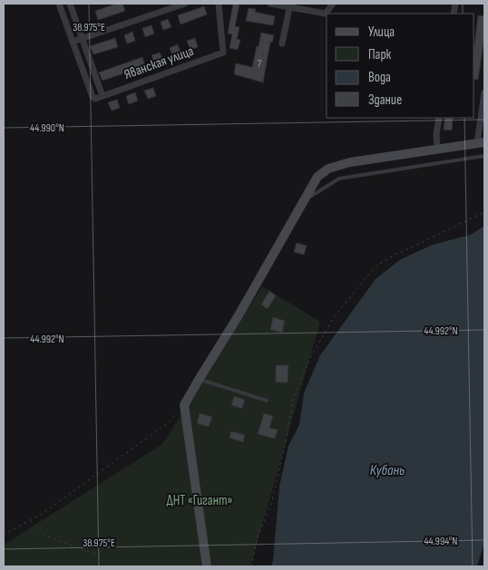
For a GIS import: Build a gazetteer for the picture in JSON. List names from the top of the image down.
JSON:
{
  "streets": {
    "street": ["Яванская улица"]
  },
  "water": ["Кубань"],
  "parks": ["ДНТ «Гигант»"],
  "house_numbers": ["7"],
  "legend": [
    "Улица",
    "Парк",
    "Вода",
    "Здание"
  ],
  "coordinates": [
    "38.975°E",
    "44.990°N",
    "44.992°N",
    "44.994°N"
  ]
}
